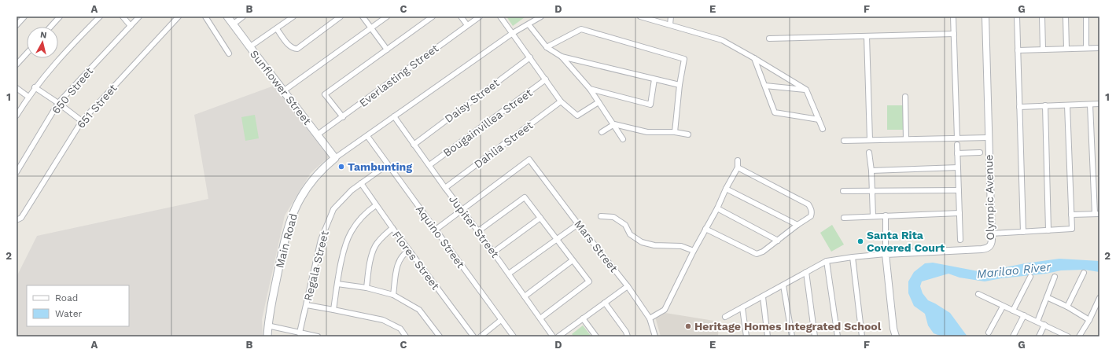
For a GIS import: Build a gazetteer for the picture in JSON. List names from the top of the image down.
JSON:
{
  "streets": {
    "main road": ["Sunflower Street", "Main Road"],
    "street": [
      "Everlasting Street",
      "650 Street",
      "Daisy Street",
      "651 Street",
      "Bougainvillea Street",
      "Dahlia Street",
      "Olympic Avenue",
      "Jupiter Street",
      "Aquino Street",
      "Mars Street",
      "Flores Street",
      "Regala Street"
    ]
  },
  "crossings": [
    ["Everlasting Street", "Sunflower Street"],
    ["Sunflower Street", "Main Road"],
    ["Daisy Street", "Jupiter Street"],
    ["Bougainvillea Street", "Jupiter Street"],
    ["Dahlia Street", "Jupiter Street"],
    ["Jupiter Street", "Mars Street"],
    ["Aquino Street", "Regala Street"],
    ["Flores Street", "Regala Street"]
  ],
  "water": ["Marilao River"],
  "places": ["Tambunting", "Santa Rita Covered Court", "Heritage Homes Integrated School"],
  "legend": ["Road", "Water"],
  "north": "top",
  "grid": {
    "columns": [
      "A",
      "B",
      "C",
      "D",
      "E",
      "F",
      "G"
    ],
    "rows": ["1", "2"]
  }
}
